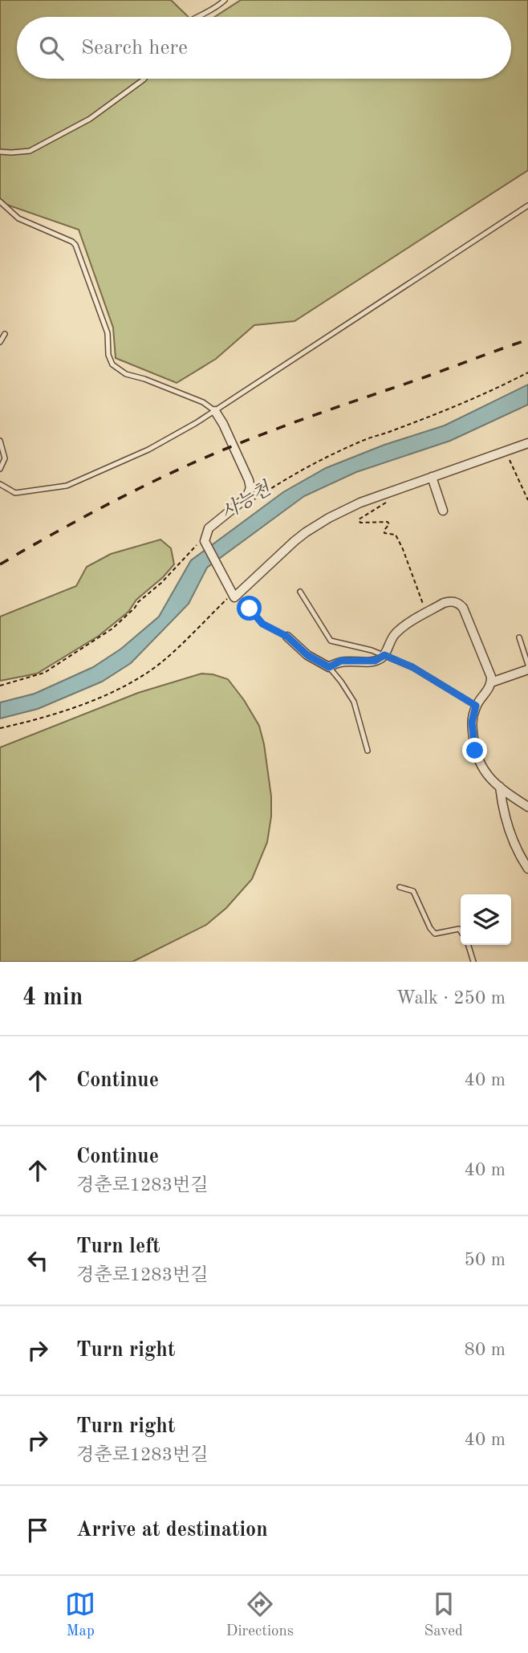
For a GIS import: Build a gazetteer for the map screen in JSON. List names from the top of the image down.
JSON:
{
  "water": ["사능천"],
  "page": {
    "search": "Search here",
    "heading": ["4 min", "Walk · 250 m"],
    "list": [
      ["Continue", "40 m"],
      ["Continue", "경춘로1283번길", "40 m"],
      ["Turn left", "경춘로1283번길", "50 m"],
      ["Turn right", "80 m"],
      ["Turn right", "경춘로1283번길", "40 m"],
      "Arrive at destination"
    ],
    "nav": ["Map", "Directions", "Saved"]
  }
}
